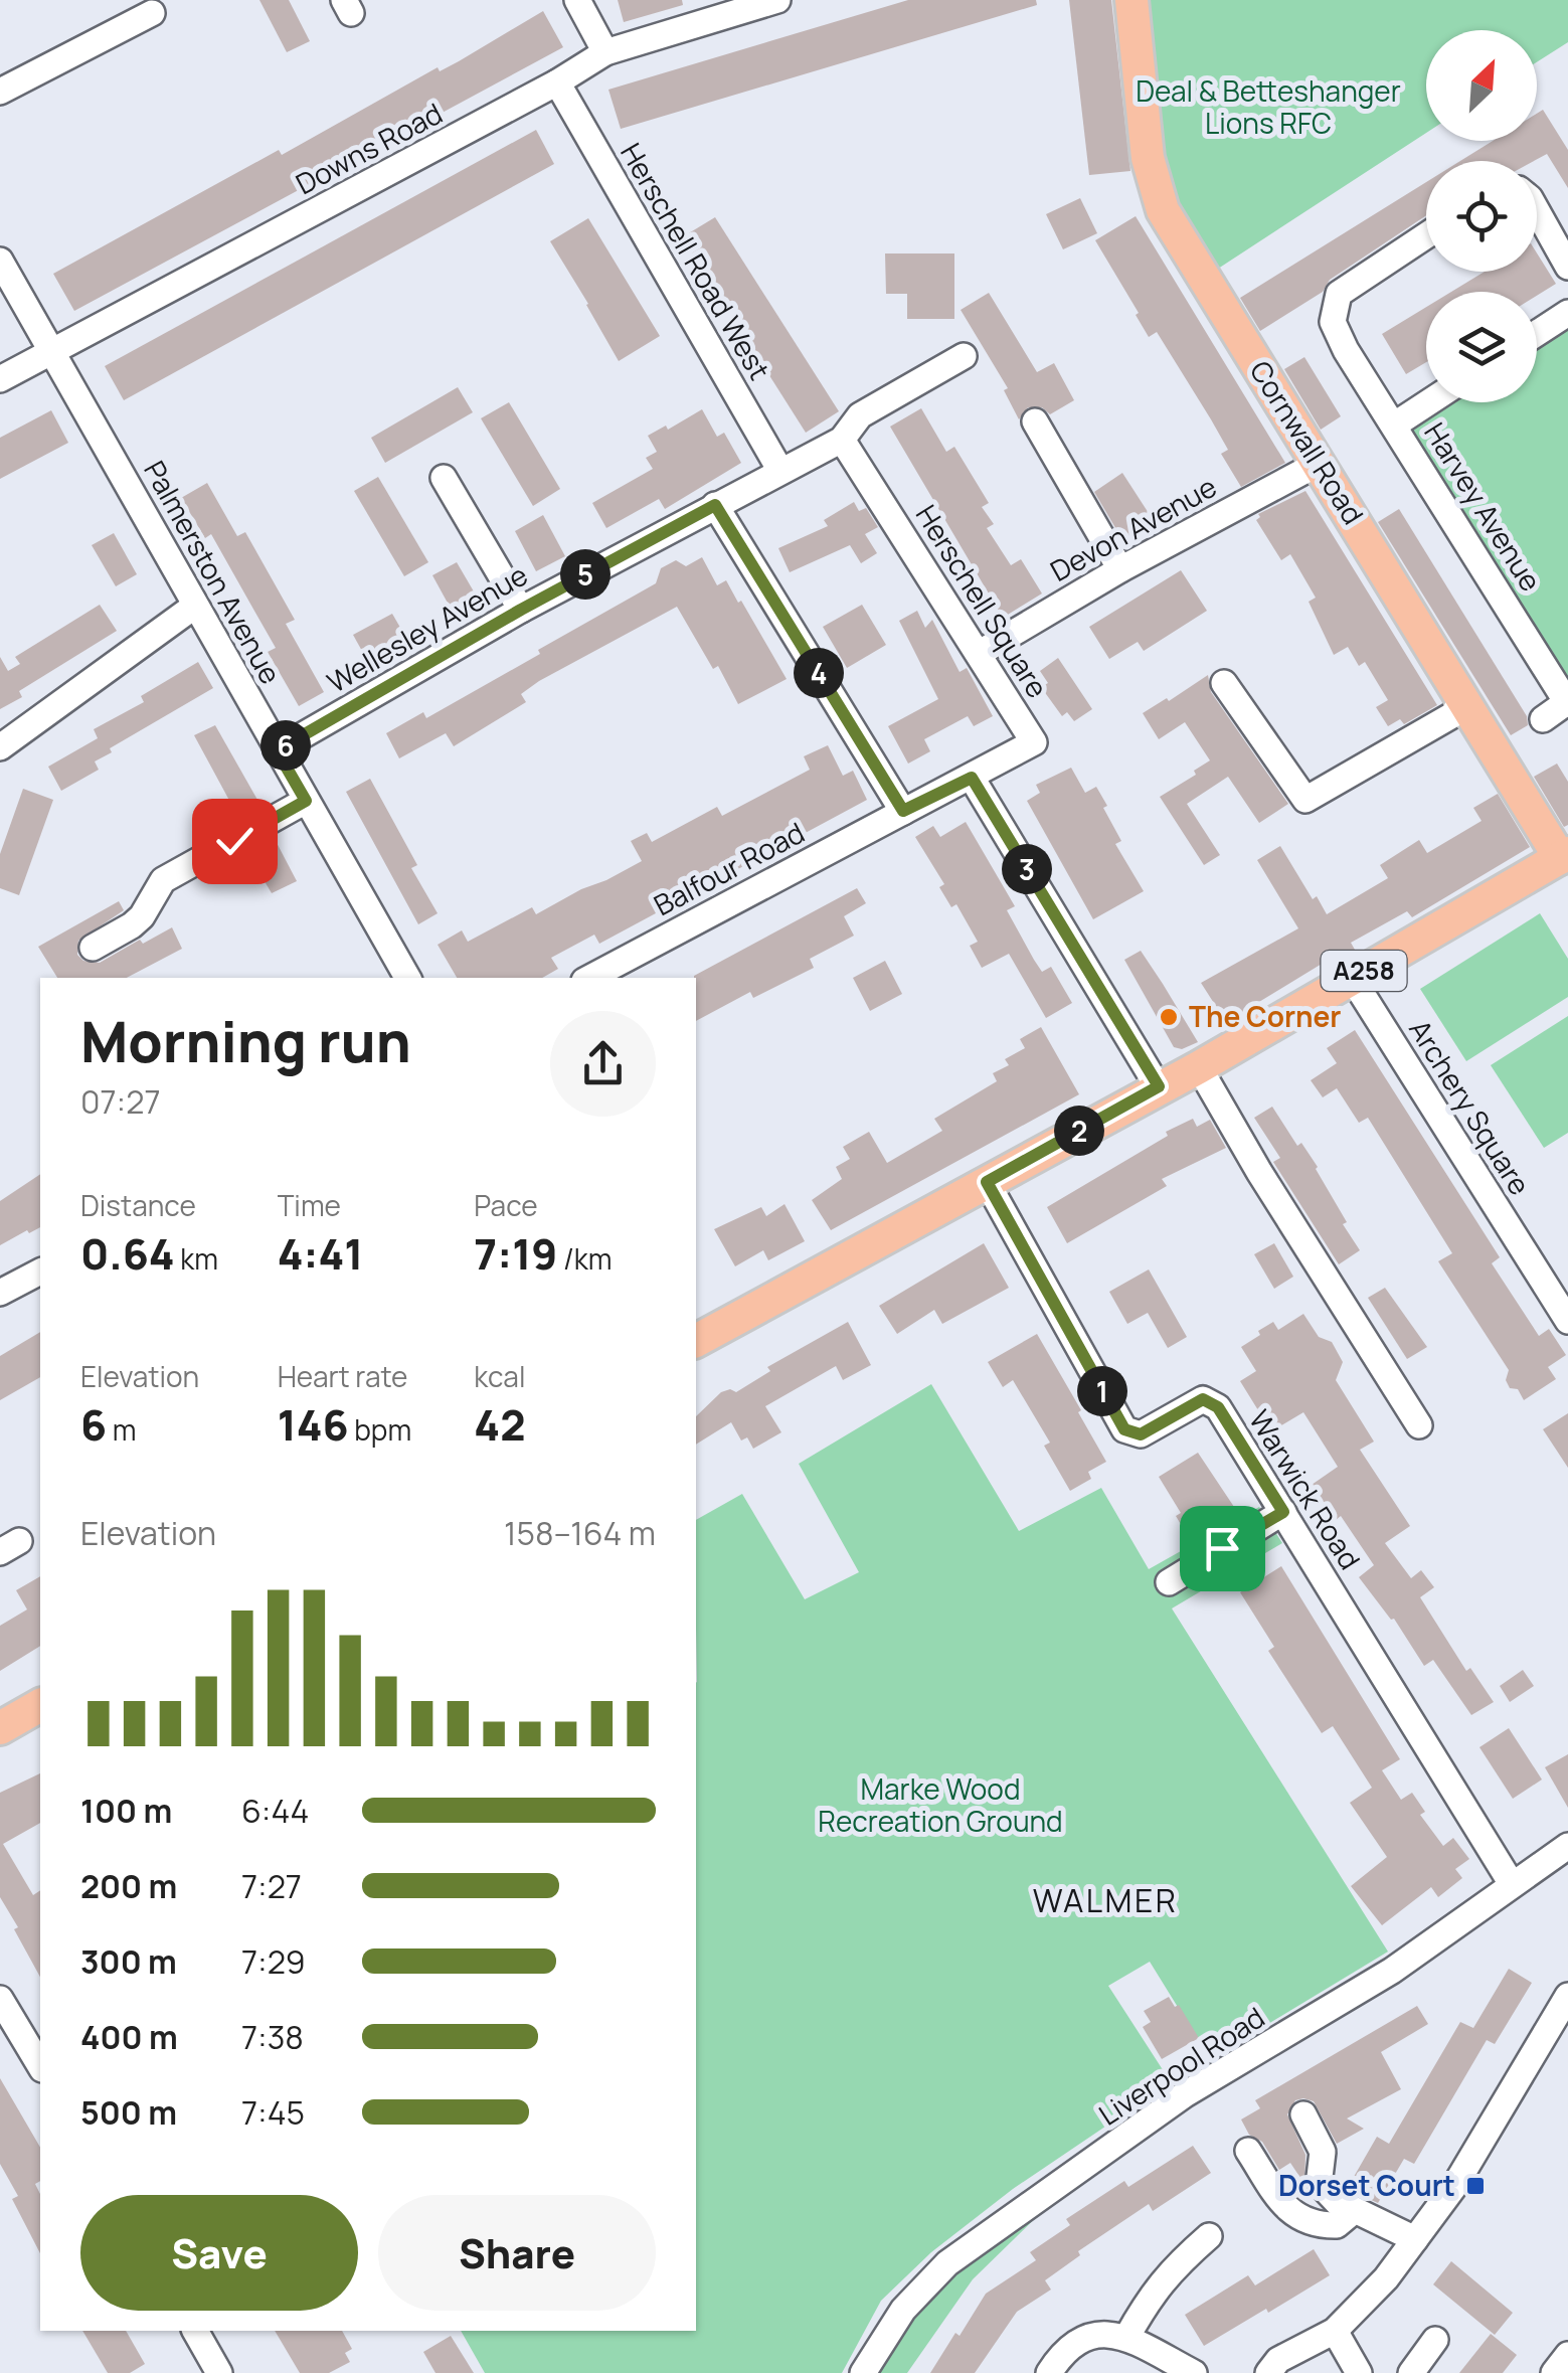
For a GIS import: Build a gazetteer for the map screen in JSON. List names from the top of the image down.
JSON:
{
  "streets": {
    "main road": ["Cornwall Road", "A258"],
    "street": [
      "Downs Road",
      "Herschell Road West",
      "Harvey Avenue",
      "Devon Avenue",
      "Palmerston Avenue",
      "Herschell Square",
      "Wellesley Avenue",
      "Balfour Road",
      "Archery Square",
      "Warwick Road",
      "Liverpool Road"
    ]
  },
  "crossings": [
    ["Downs Road", "Herschell Road West"],
    ["Downs Road", "Palmerston Avenue"],
    ["Cornwall Road", "Devon Avenue"],
    ["Cornwall Road", "A258"],
    ["Devon Avenue", "Herschell Square"],
    ["Palmerston Avenue", "Wellesley Avenue"],
    ["Herschell Square", "Balfour Road"],
    ["A258", "Archery Square"],
    ["A258", "Warwick Road"],
    ["Warwick Road", "Liverpool Road"]
  ],
  "districts": ["WALMER"],
  "parks": ["Deal & Betteshanger Lions RFC", "Marke Wood Recreation Ground"],
  "places": {
    "other": ["The Corner"],
    "transit": ["Dorset Court"]
  },
  "north": "top right",
  "page": {
    "pins": [
      "5",
      "4",
      "6",
      "3",
      "2",
      "1"
    ],
    "heading": ["Morning run", "07:27"],
    "stats": [
      ["Distance", "0.64 km"],
      ["Time", "4:41"],
      ["Pace", "7:19 /km"],
      ["Elevation", "6 m"],
      ["Heart rate", "146 bpm"],
      ["kcal", "42"]
    ],
    "chart": ["Elevation", "158–164 m"],
    "list": [
      {
        "name": "100 m",
        "note": "6:44"
      },
      {
        "name": "200 m",
        "note": "7:27"
      },
      {
        "name": "300 m",
        "note": "7:29"
      },
      {
        "name": "400 m",
        "note": "7:38"
      },
      {
        "name": "500 m",
        "note": "7:45"
      }
    ],
    "buttons": ["Save", "Share"]
  }
}
